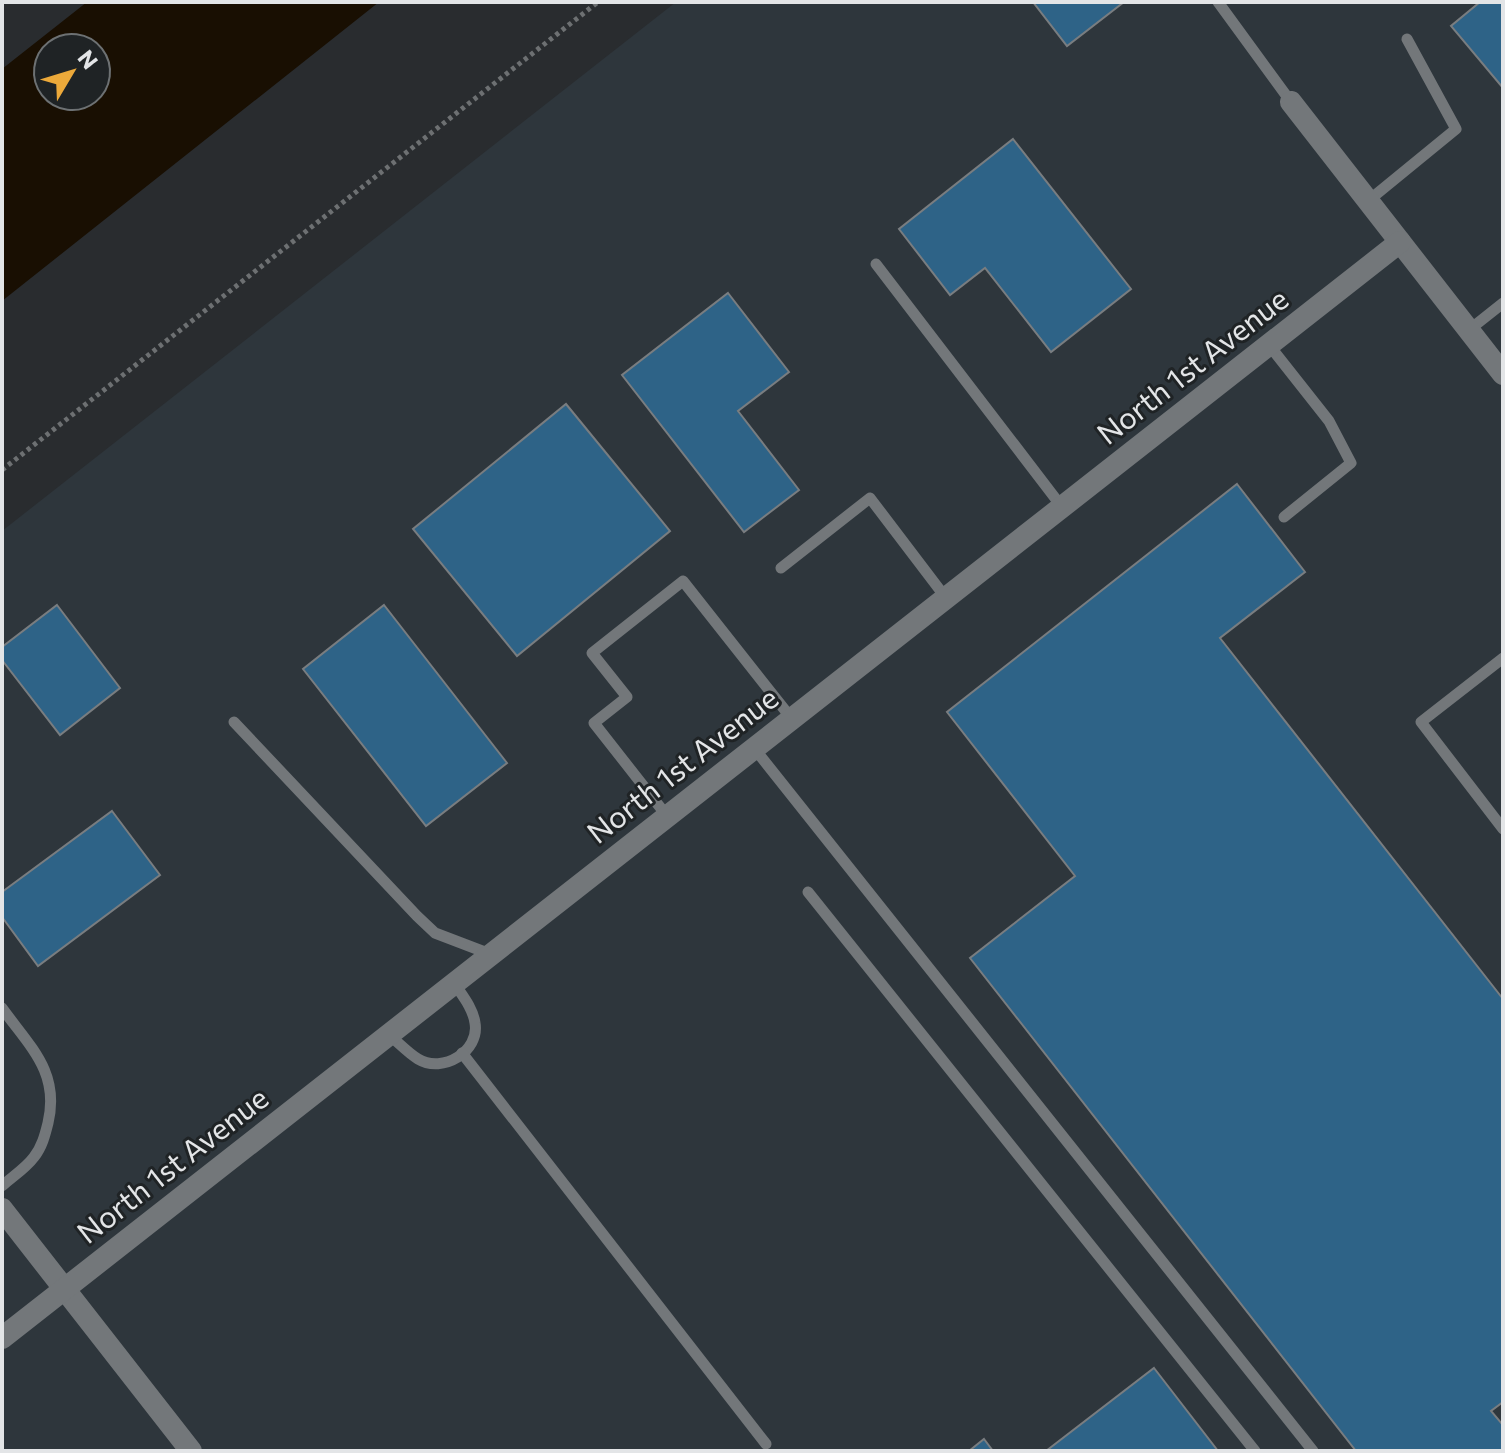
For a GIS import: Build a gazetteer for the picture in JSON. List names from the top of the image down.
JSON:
{
  "streets": {
    "street": ["North 1st Avenue"]
  },
  "north": "top right"
}
